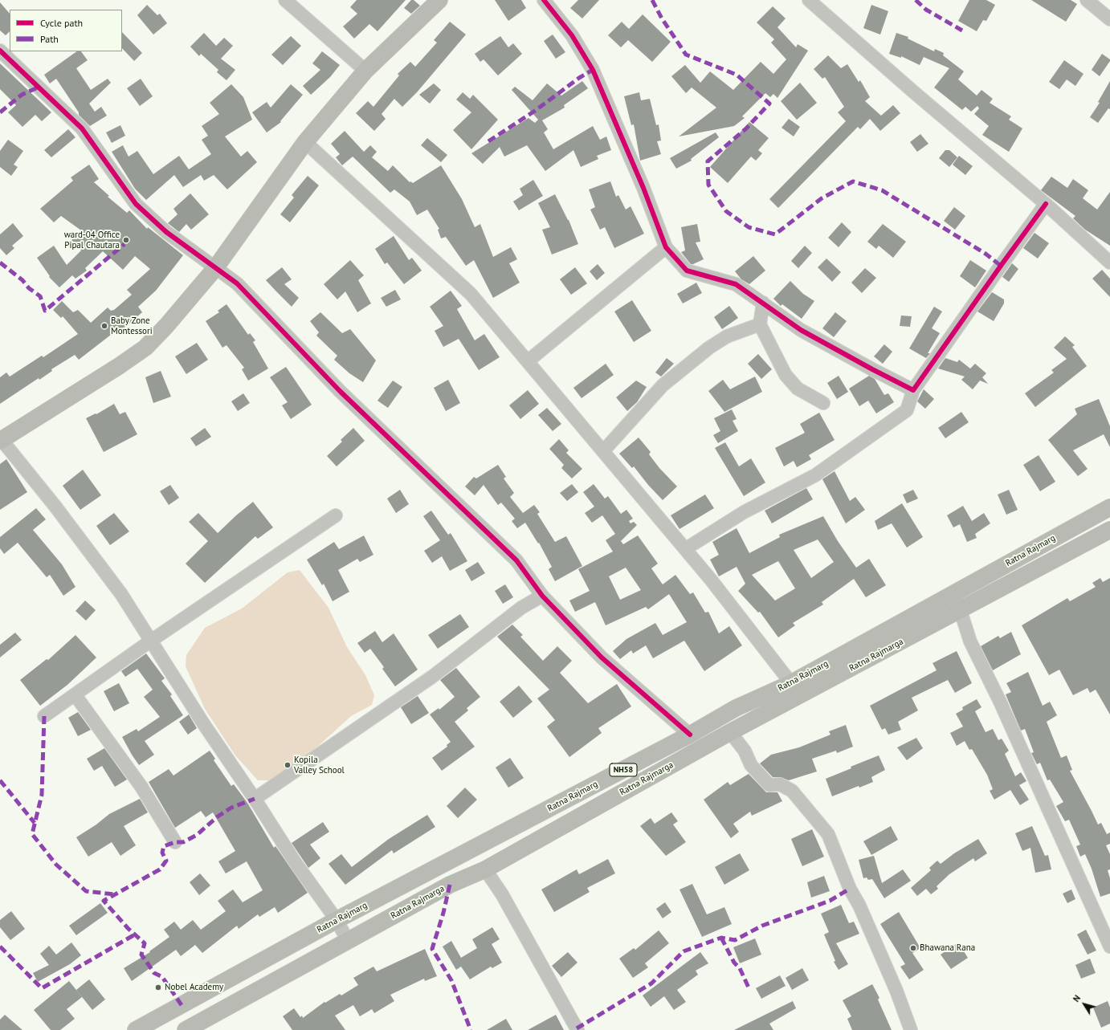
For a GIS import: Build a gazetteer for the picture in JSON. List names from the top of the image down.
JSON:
{
  "streets": {
    "main road": ["Ratna Rajmarg", "Ratna Rajmarga", "NH58"]
  },
  "places": [
    "ward-04 Office Pipal Chautara",
    "Baby Zone Montessori",
    "Kopila Valley School",
    "Bhawana Rana",
    "Nobel Academy"
  ],
  "legend": ["Cycle path", "Path"],
  "north": "top left"
}
